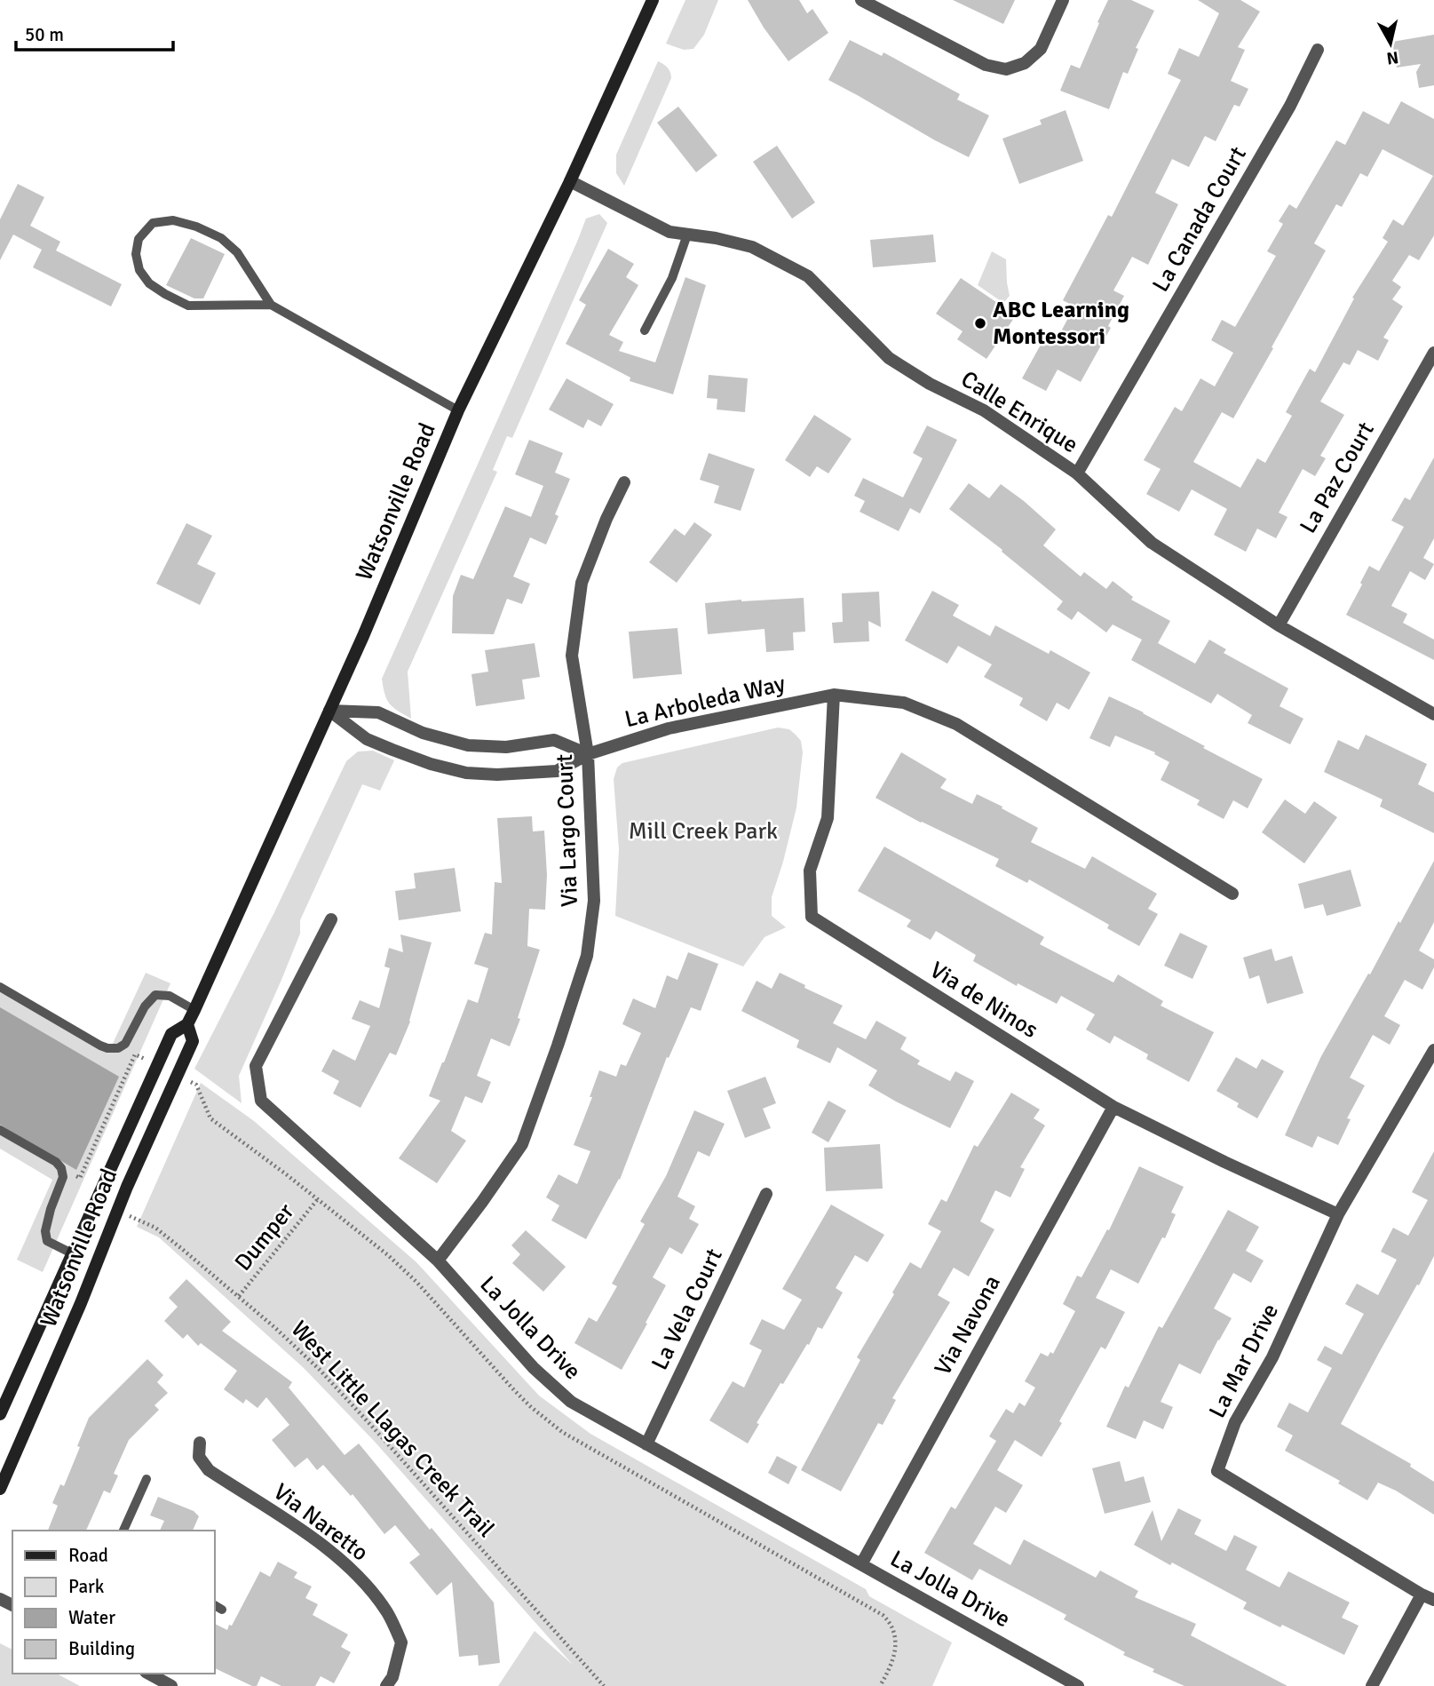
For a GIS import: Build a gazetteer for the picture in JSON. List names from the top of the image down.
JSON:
{
  "streets": {
    "main road": ["Watsonville Road"],
    "street": [
      "La Canada Court",
      "Calle Enrique",
      "La Paz Court",
      "La Arboleda Way",
      "Via Largo Court",
      "Via de Ninos",
      "La Vela Court",
      "Via Navona",
      "La Jolla Drive",
      "La Mar Drive",
      "Via Naretto"
    ],
    "path": ["Dumper", "West Little Llagas Creek Trail"]
  },
  "crossings": [
    ["La Canada Court", "Calle Enrique"],
    ["Calle Enrique", "La Paz Court"],
    ["Calle Enrique", "Watsonville Road"],
    ["Watsonville Road", "La Arboleda Way"],
    ["La Arboleda Way", "Via Largo Court"],
    ["La Arboleda Way", "Via de Ninos"],
    ["Via Largo Court", "La Jolla Drive"],
    ["Via de Ninos", "Via Navona"],
    ["Via de Ninos", "La Mar Drive"],
    ["Dumper", "West Little Llagas Creek Trail"],
    ["La Vela Court", "La Jolla Drive"],
    ["Via Navona", "La Jolla Drive"]
  ],
  "parks": ["Mill Creek Park"],
  "places": ["ABC Learning Montessori"],
  "legend": [
    "Road",
    "Park",
    "Water",
    "Building"
  ],
  "scale_bar": "50 m",
  "north": "bottom"
}
